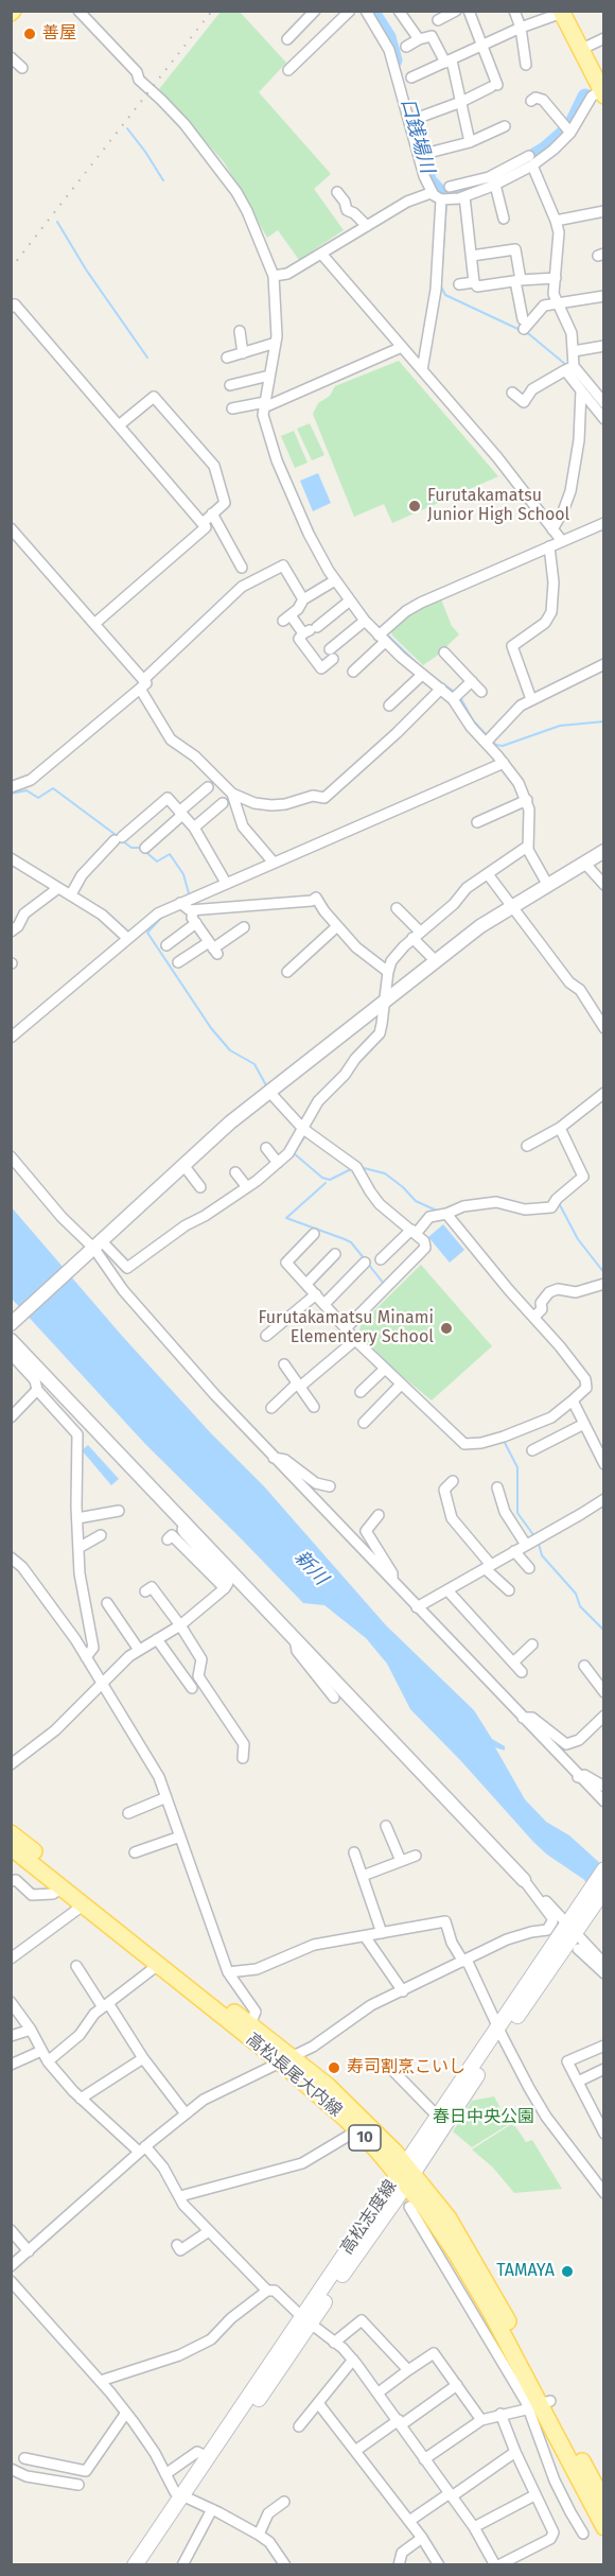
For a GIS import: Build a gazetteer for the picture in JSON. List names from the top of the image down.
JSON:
{
  "streets": {
    "main road": ["高松長尾大内線", "10", "高松志度線"]
  },
  "crossings": [
    ["高松長尾大内線", "高松志度線"]
  ],
  "water": ["口銭場川", "新川"],
  "parks": ["春日中央公園"],
  "places": [
    "善屋",
    "Furutakamatsu Junior High School",
    "Furutakamatsu Minami Elementery School",
    "寿司割烹こいし",
    "TAMAYA"
  ]
}
